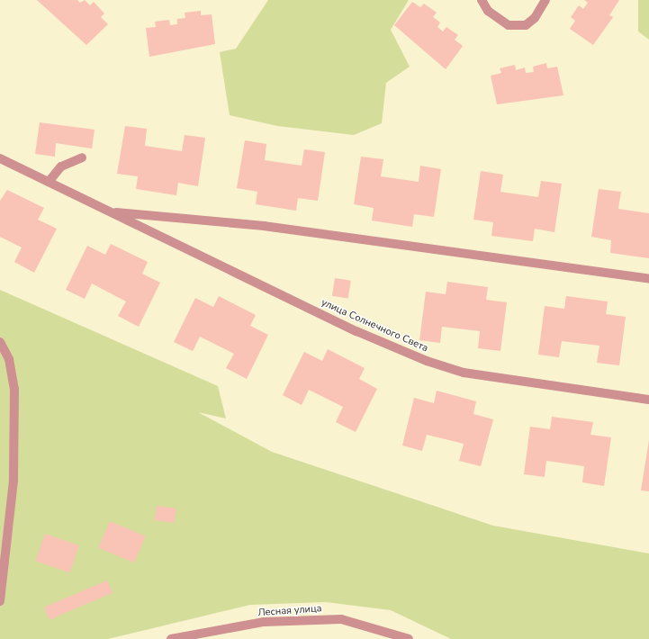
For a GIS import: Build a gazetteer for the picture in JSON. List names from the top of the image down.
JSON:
{
  "streets": {
    "street": ["улица Солнечного Света", "Лесная улица"]
  }
}
